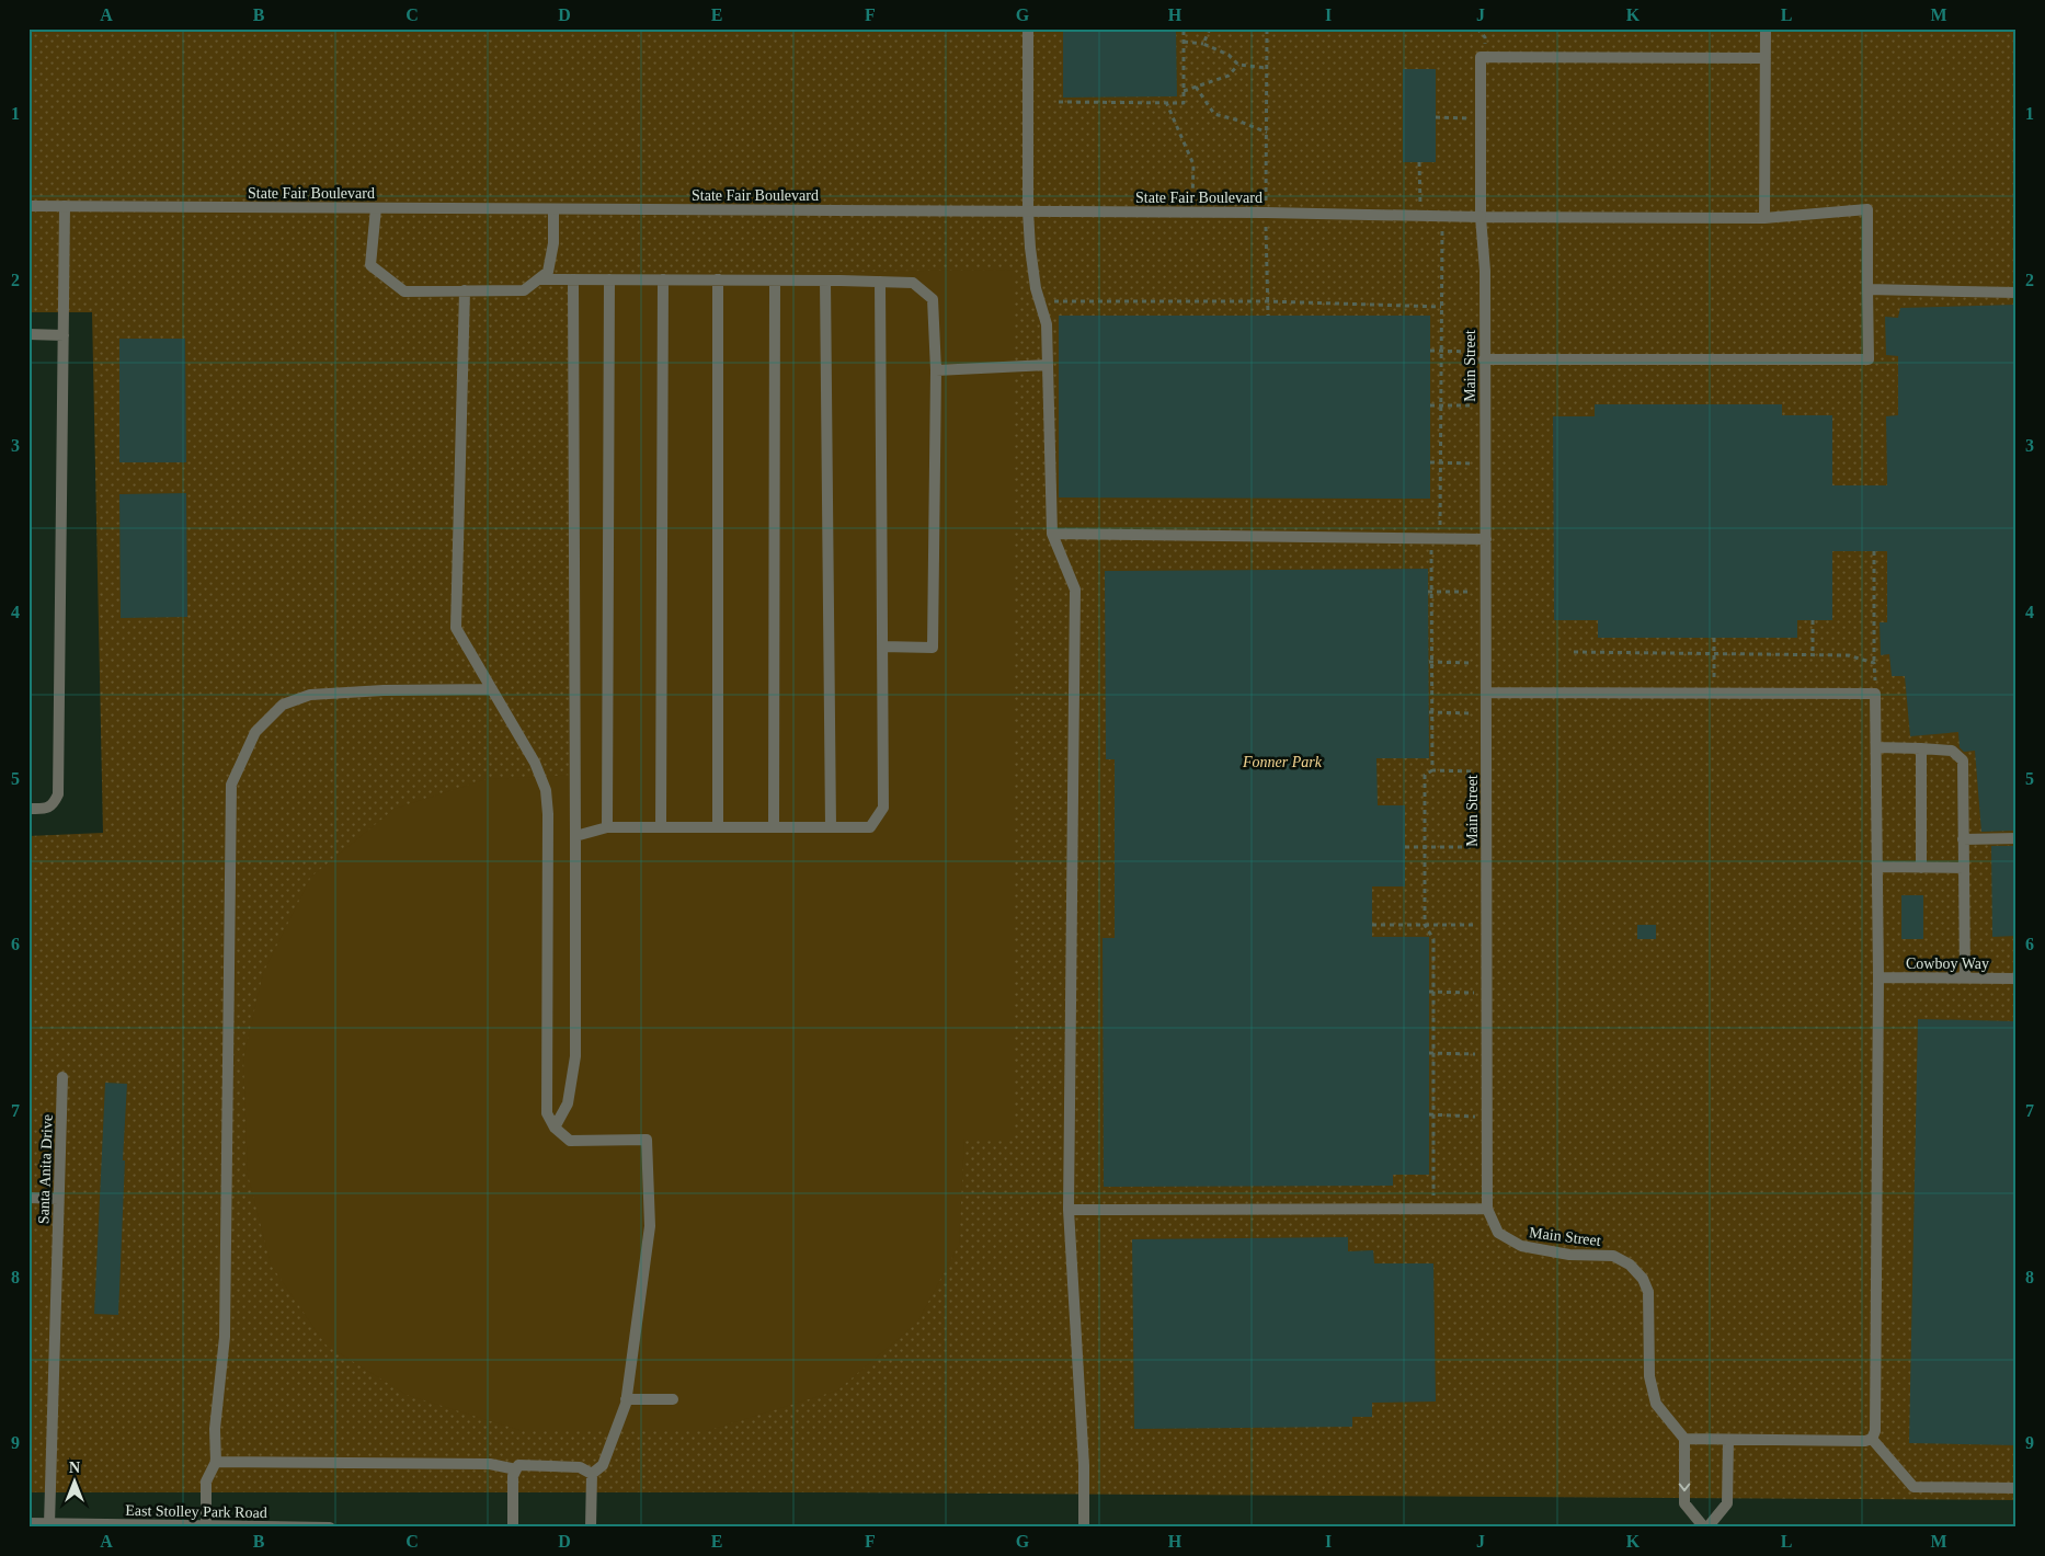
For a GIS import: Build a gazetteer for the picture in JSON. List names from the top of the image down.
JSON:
{
  "streets": {
    "street": [
      "State Fair Boulevard",
      "Main Street",
      "Cowboy Way",
      "Santa Anita Drive",
      "East Stolley Park Road"
    ]
  },
  "crossings": [
    ["State Fair Boulevard", "Main Street"],
    ["Santa Anita Drive", "East Stolley Park Road"]
  ],
  "parks": ["Fonner Park"],
  "north": "top",
  "grid": {
    "columns": [
      "A",
      "B",
      "C",
      "D",
      "E",
      "F",
      "G",
      "H",
      "I",
      "J",
      "K",
      "L",
      "M"
    ],
    "rows": [
      "1",
      "2",
      "3",
      "4",
      "5",
      "6",
      "7",
      "8",
      "9"
    ]
  }
}
